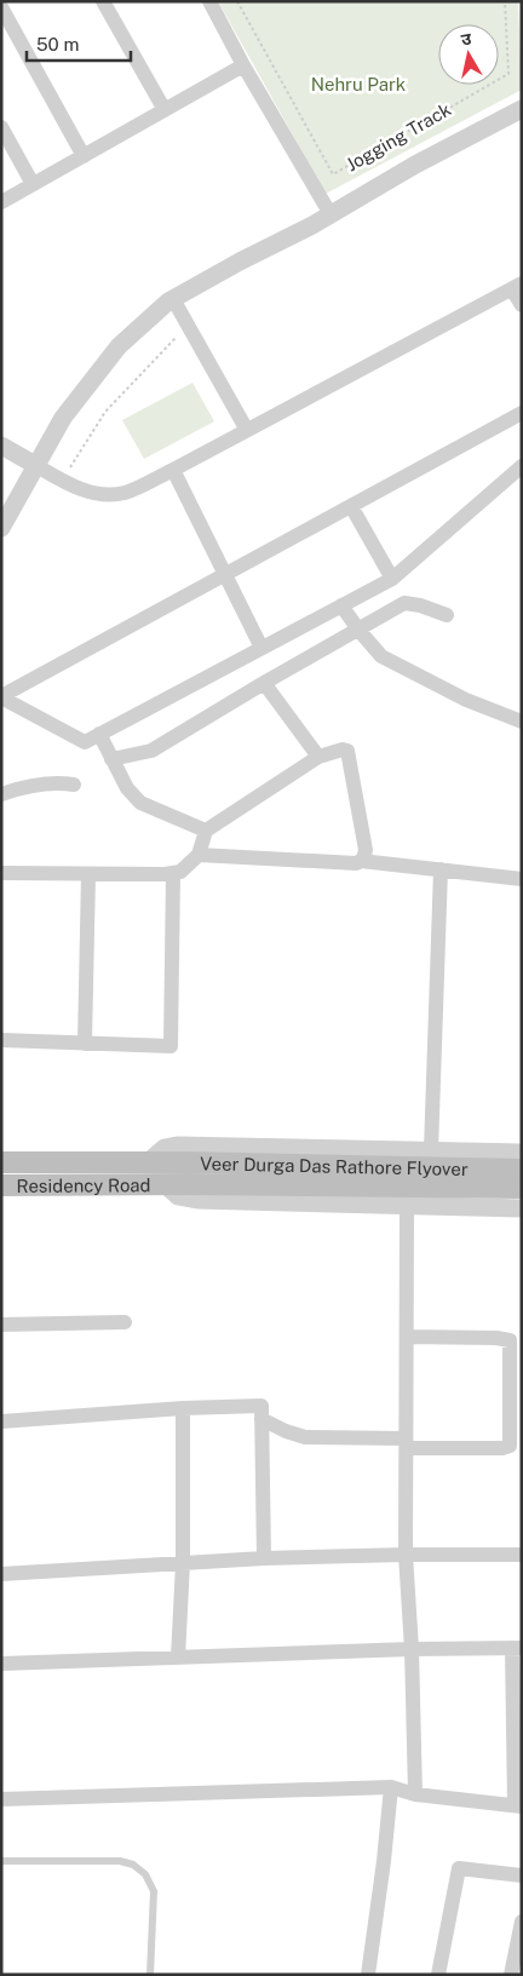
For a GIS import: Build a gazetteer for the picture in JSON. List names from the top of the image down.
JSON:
{
  "streets": {
    "main road": ["Veer Durga Das Rathore Flyover", "Residency Road"],
    "path": ["Jogging Track"]
  },
  "crossings": [
    ["Veer Durga Das Rathore Flyover", "Residency Road"]
  ],
  "parks": ["Nehru Park"],
  "scale_bar": "50 m",
  "north": "top"
}
